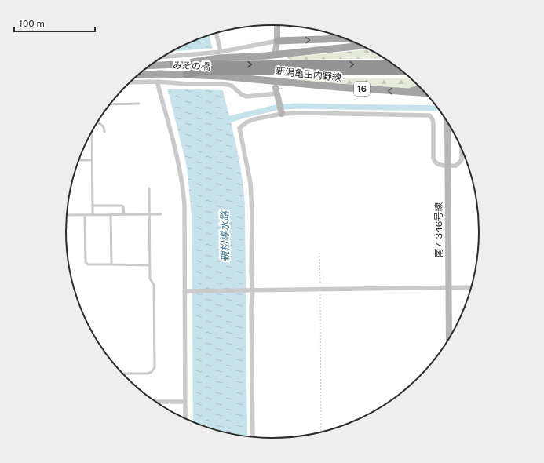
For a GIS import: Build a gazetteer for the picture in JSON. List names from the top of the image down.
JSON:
{
  "streets": {
    "main road": ["みその橋", "新潟亀田内野線", "16"],
    "street": ["南7-346号線"]
  },
  "water": ["親松導水路"],
  "scale_bar": "100 m"
}
